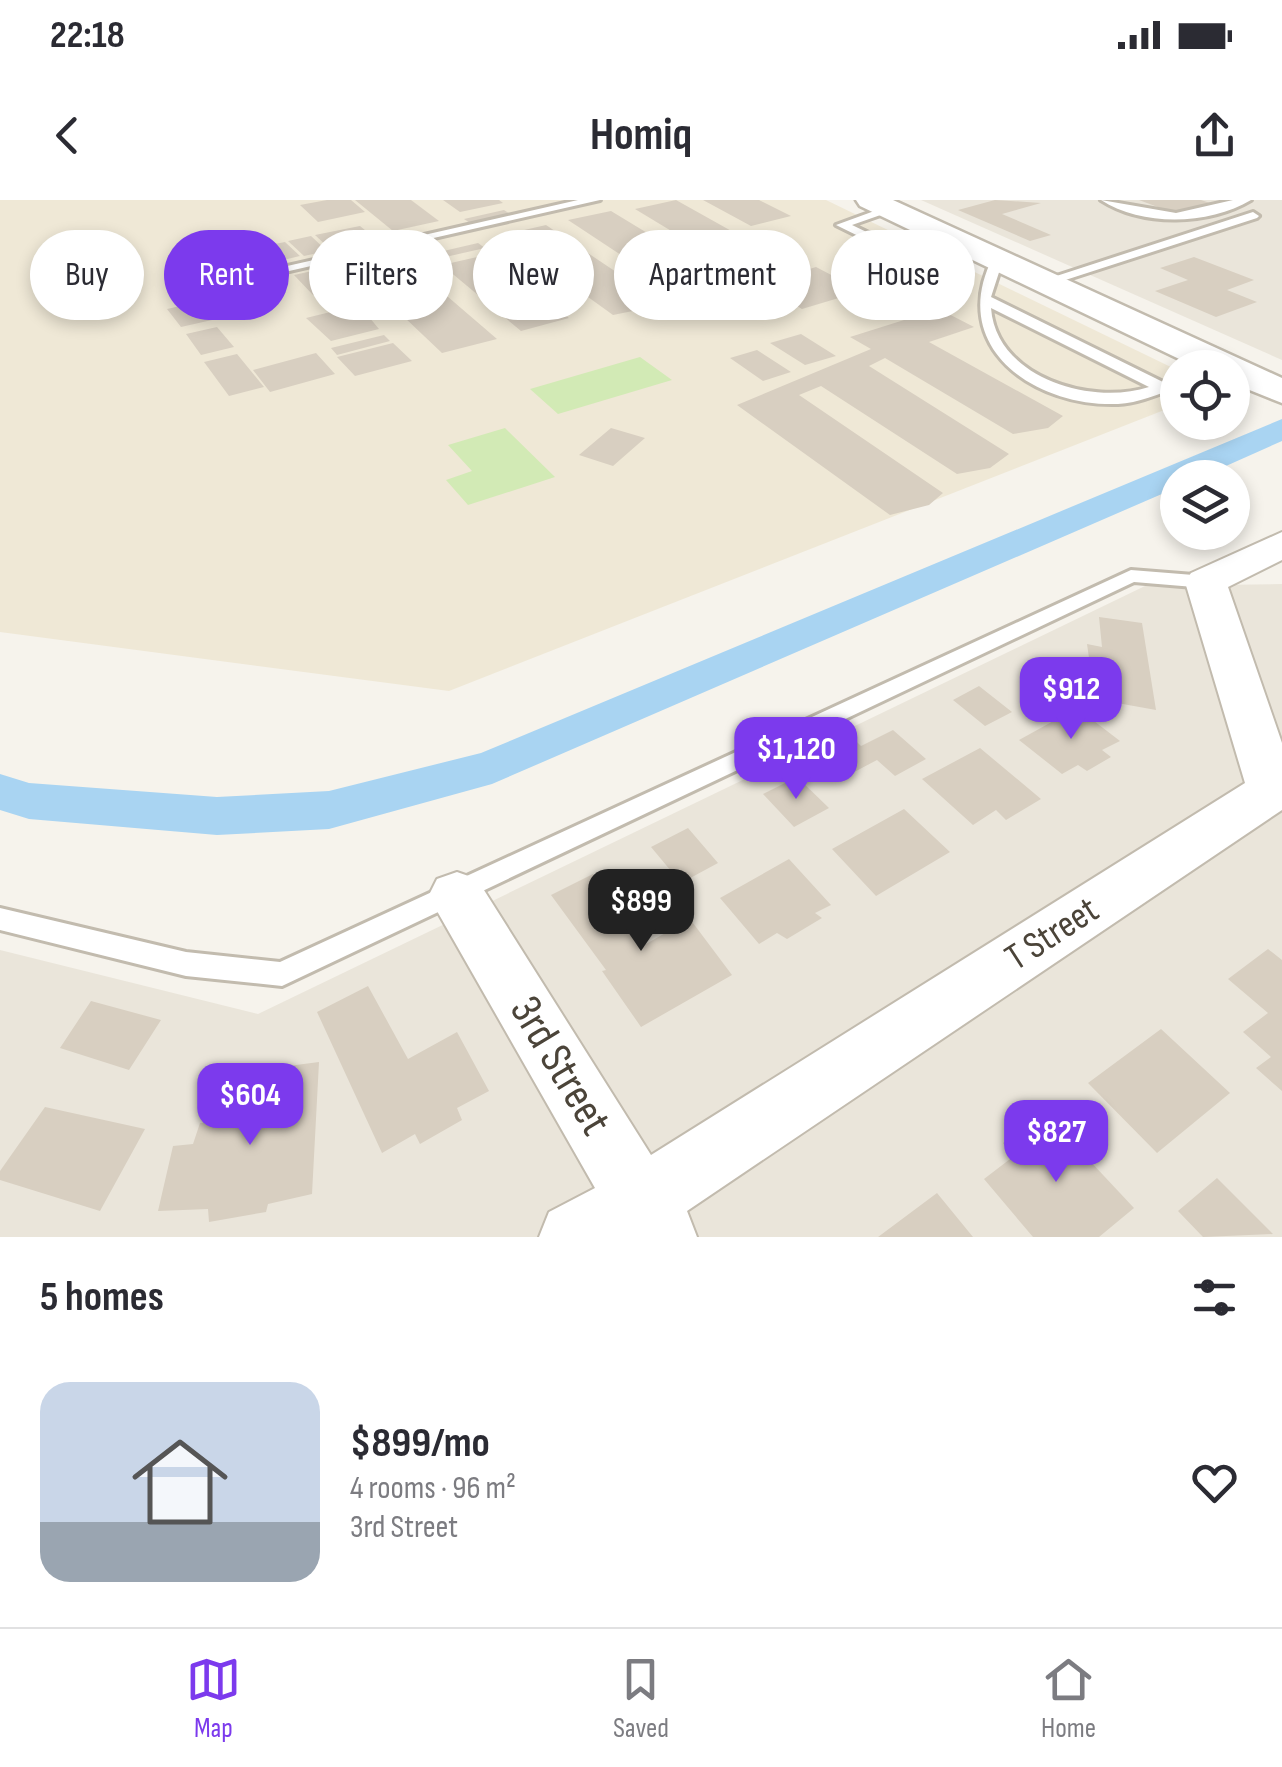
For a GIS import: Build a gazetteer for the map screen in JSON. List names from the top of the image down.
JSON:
{
  "streets": {
    "street": ["T Street", "3rd Street"]
  },
  "crossings": [
    ["T Street", "3rd Street"]
  ],
  "page": {
    "status": "22:18",
    "header": "Homiq",
    "chip": [
      "Buy",
      "Rent",
      "Filters",
      "New",
      "Apartment",
      "House"
    ],
    "price": [
      "$912",
      "$1,120",
      "$899",
      "$604",
      "$827"
    ],
    "heading": "5 homes",
    "list": [
      {
        "name": "$899/mo",
        "note": "4 rooms · 96 m² · 3rd Street"
      }
    ],
    "tabs": ["Map", "Saved", "Home"]
  }
}
